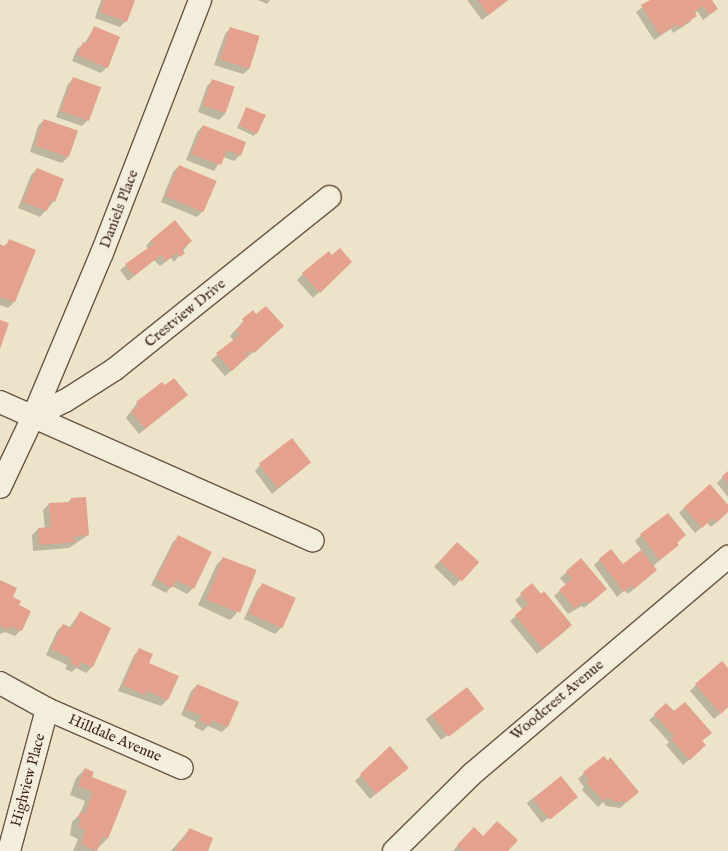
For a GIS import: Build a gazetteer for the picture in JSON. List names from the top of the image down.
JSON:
{
  "streets": {
    "street": [
      "Daniels Place",
      "Crestview Drive",
      "Woodcrest Avenue",
      "Hilldale Avenue",
      "Highview Place"
    ]
  },
  "crossings": [
    ["Daniels Place", "Crestview Drive"],
    ["Hilldale Avenue", "Highview Place"]
  ]
}
